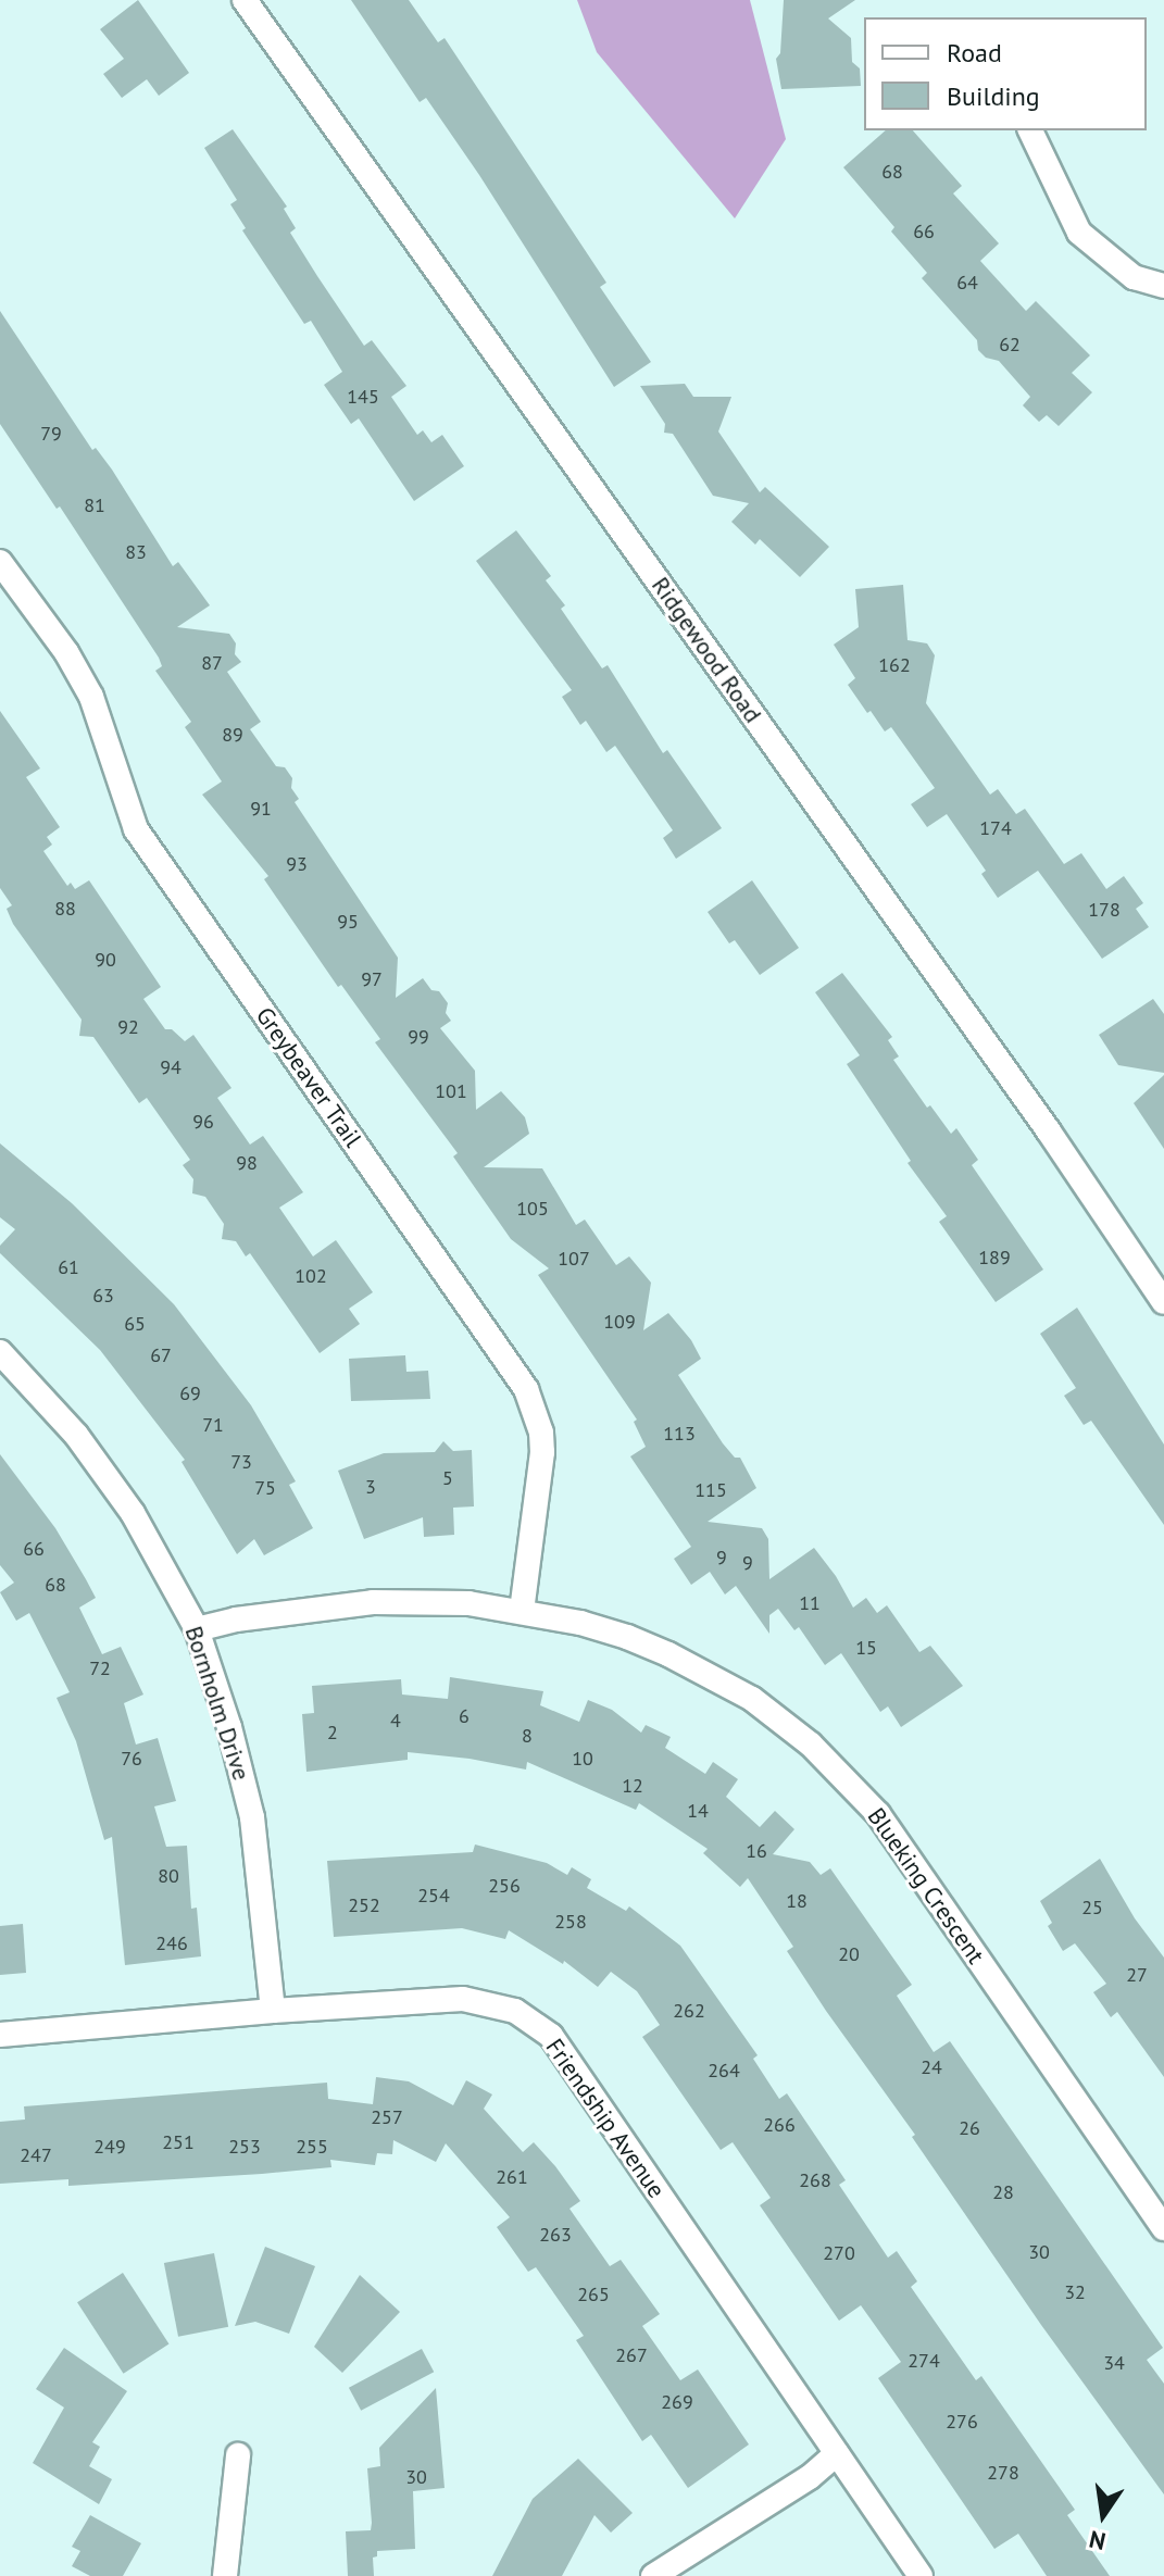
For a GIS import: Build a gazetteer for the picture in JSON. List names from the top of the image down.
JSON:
{
  "streets": {
    "street": [
      "Ridgewood Road",
      "Greybeaver Trail",
      "Bornholm Drive",
      "Blueking Crescent",
      "Friendship Avenue"
    ]
  },
  "crossings": [
    ["Greybeaver Trail", "Blueking Crescent"],
    ["Bornholm Drive", "Blueking Crescent"],
    ["Bornholm Drive", "Friendship Avenue"]
  ],
  "house_numbers": [
    "68",
    "66",
    "64",
    "62",
    "145",
    "79",
    "81",
    "83",
    "87",
    "162",
    "89",
    "91",
    "174",
    "93",
    "88",
    "178",
    "95",
    "90",
    "97",
    "92",
    "99",
    "94",
    "101",
    "96",
    "98",
    "105",
    "189",
    "107",
    "61",
    "102",
    "63",
    "109",
    "65",
    "67",
    "69",
    "71",
    "113",
    "73",
    "5",
    "3",
    "75",
    "115",
    "66",
    "9",
    "9",
    "68",
    "11",
    "15",
    "72",
    "6",
    "4",
    "2",
    "8",
    "76",
    "10",
    "12",
    "14",
    "16",
    "80",
    "256",
    "254",
    "18",
    "252",
    "25",
    "258",
    "246",
    "20",
    "27",
    "262",
    "24",
    "264",
    "257",
    "266",
    "26",
    "251",
    "249",
    "253",
    "255",
    "247",
    "261",
    "268",
    "28",
    "263",
    "30",
    "270",
    "32",
    "265",
    "267",
    "274",
    "34",
    "269",
    "276",
    "278",
    "30"
  ],
  "legend": ["Road", "Building"],
  "north": "bottom"
}
